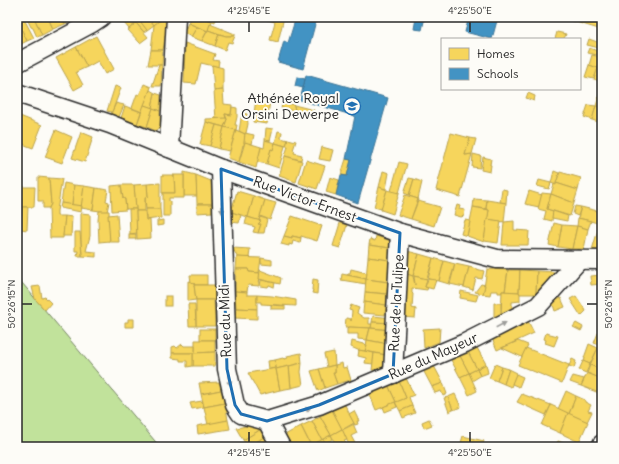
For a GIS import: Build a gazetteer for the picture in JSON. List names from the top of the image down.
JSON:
{
  "streets": {
    "street": [
      "Rue Victor Ernest",
      "Rue de la Tulipe",
      "Rue du Midi",
      "Rue du Mayeur"
    ]
  },
  "crossings": [
    ["Rue Victor Ernest", "Rue de la Tulipe"],
    ["Rue Victor Ernest", "Rue du Midi"],
    ["Rue Victor Ernest", "Rue du Mayeur"],
    ["Rue de la Tulipe", "Rue du Mayeur"],
    ["Rue du Midi", "Rue du Mayeur"]
  ],
  "one_way": ["Rue du Midi", "Rue du Mayeur"],
  "places": {
    "school or university": ["Athénée Royal Orsini Dewerpe"]
  },
  "legend": ["Homes", "Schools"],
  "coordinates": ["4°25'45\"E", "4°25'50\"E", "50°26'15\"N"]
}
